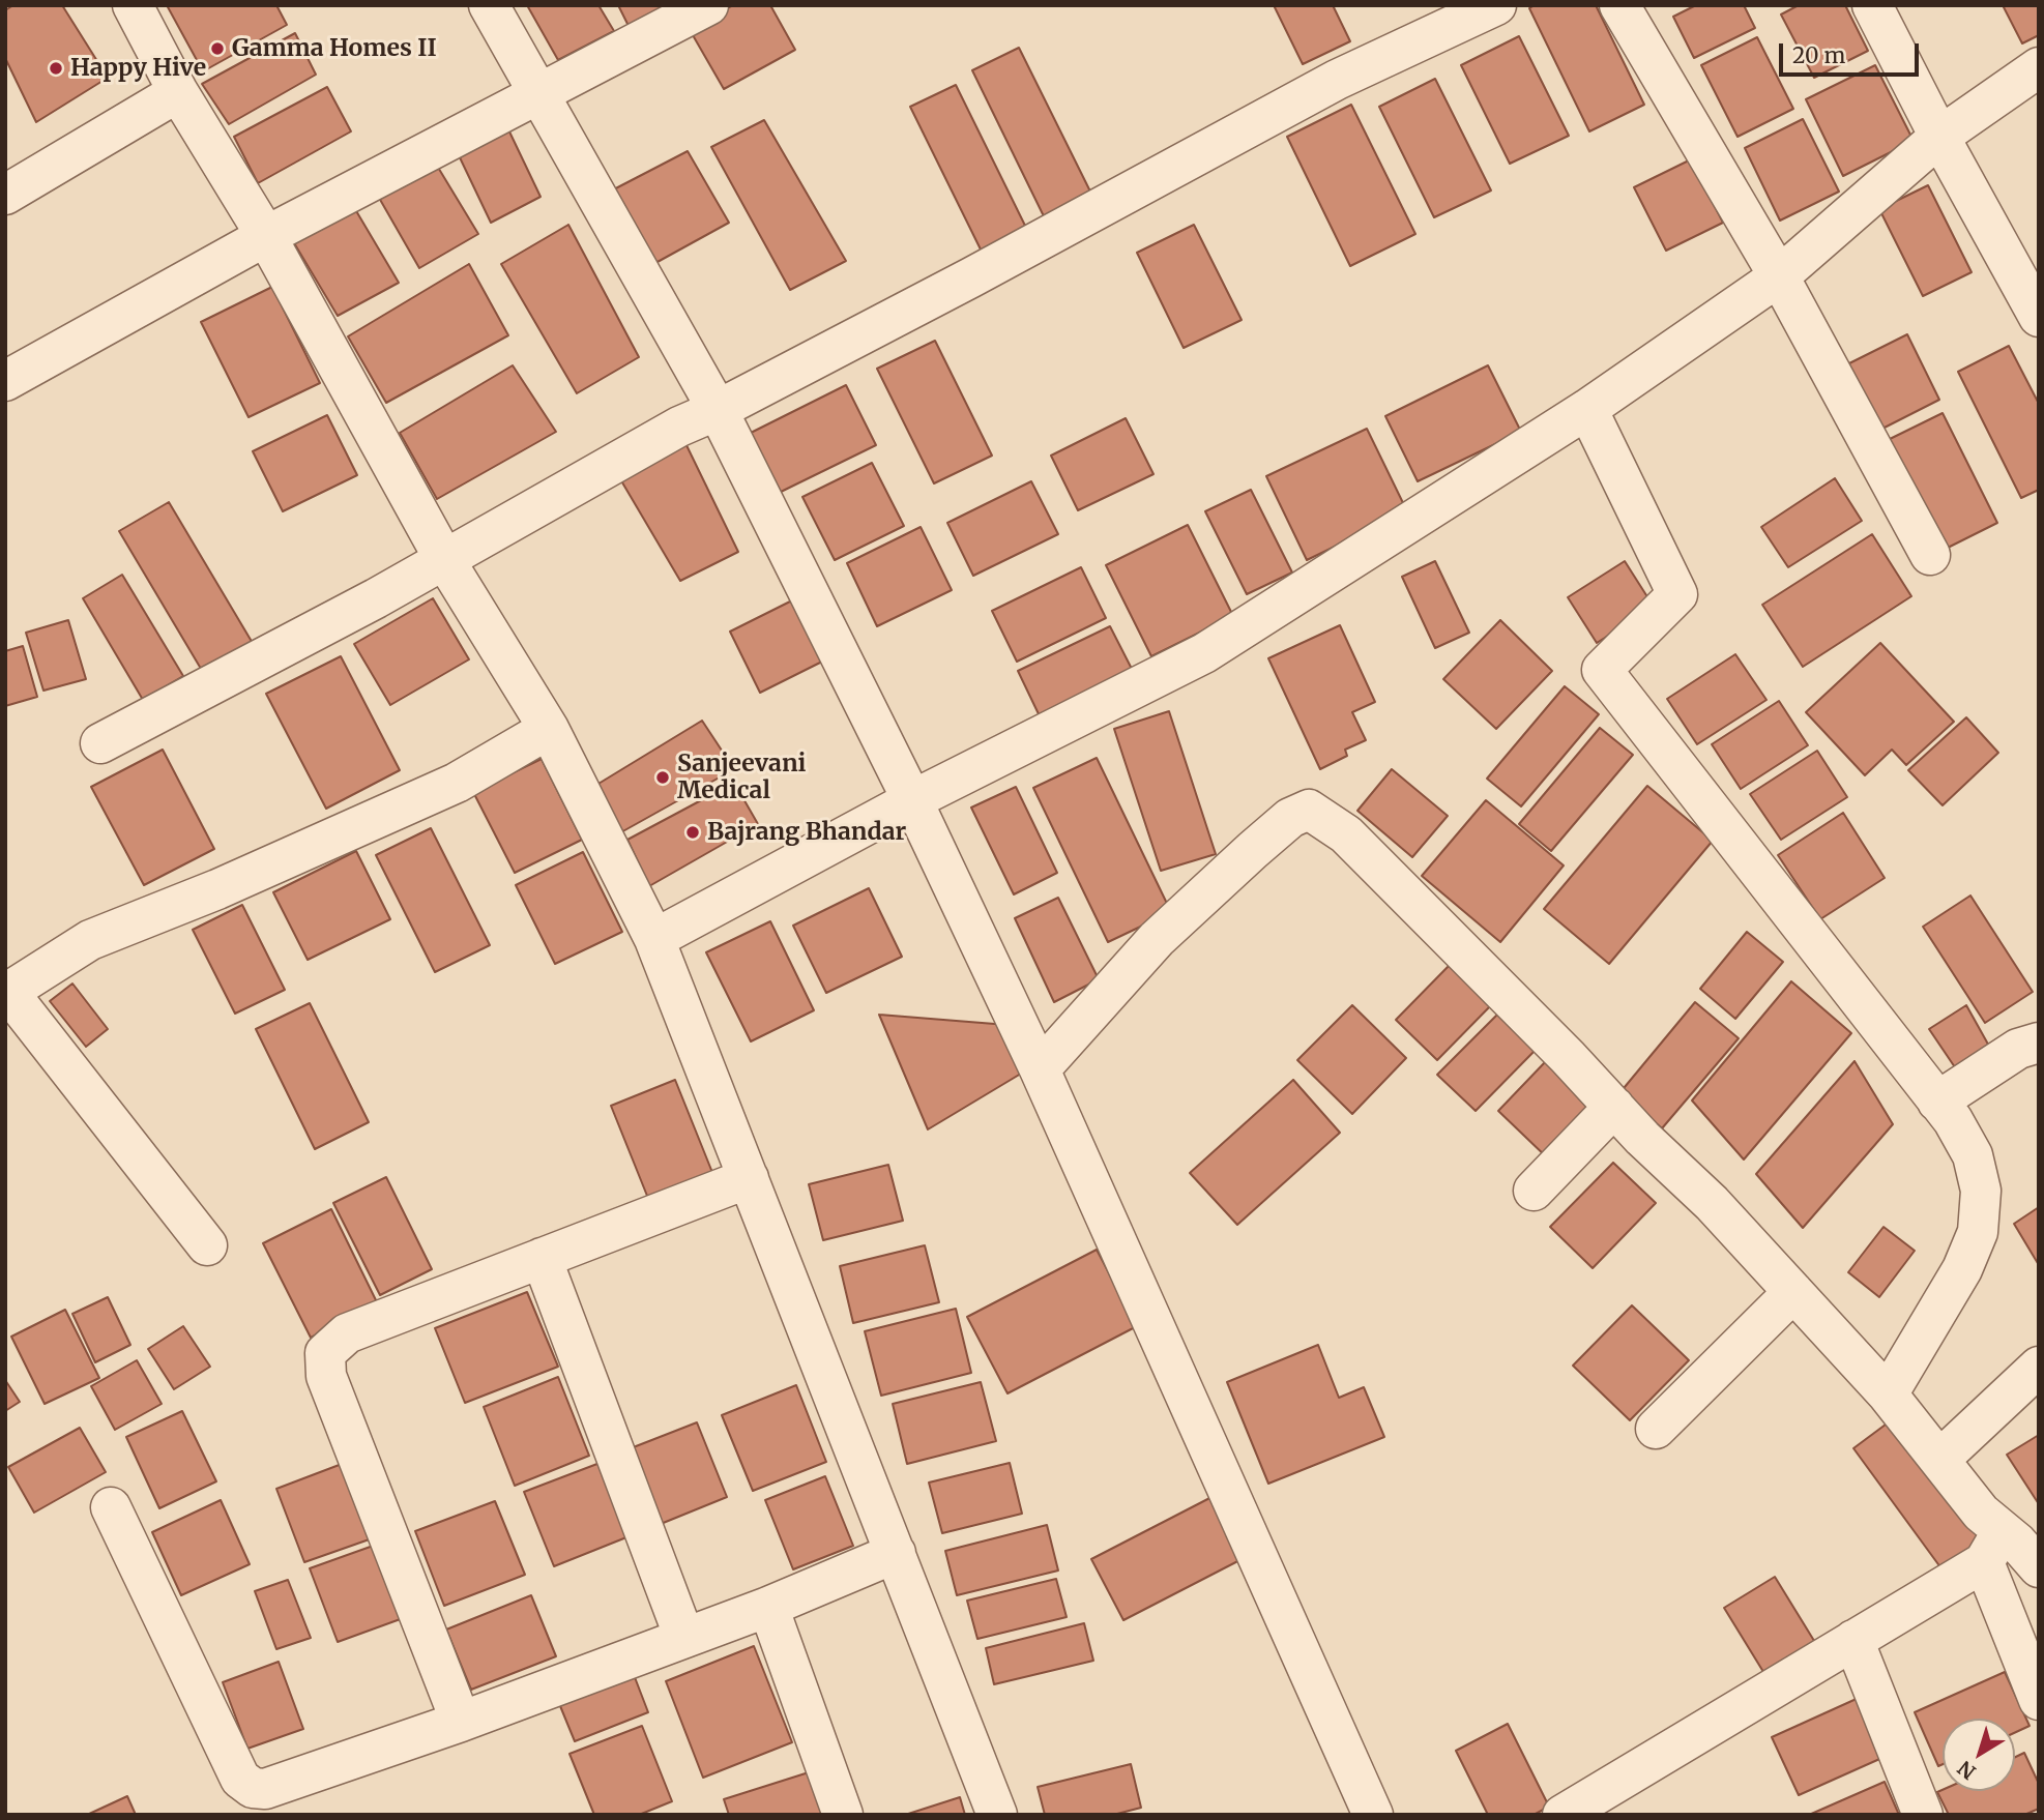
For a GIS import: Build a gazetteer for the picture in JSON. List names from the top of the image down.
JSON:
{
  "places": [
    "Gamma Homes II",
    "Happy Hive",
    "Sanjeevani Medical",
    "Bajrang Bhandar"
  ],
  "scale_bar": "20 m",
  "north": "bottom left"
}
